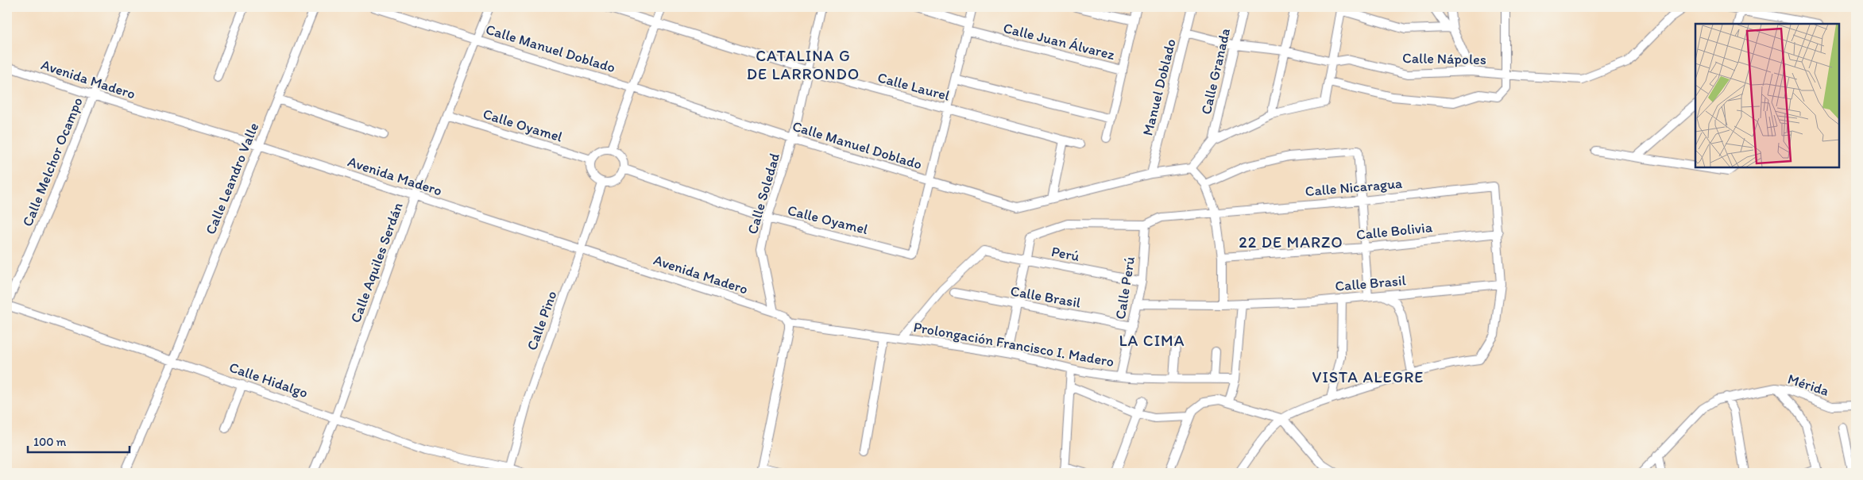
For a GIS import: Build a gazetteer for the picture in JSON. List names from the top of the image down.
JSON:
{
  "streets": {
    "street": [
      "Calle Juan Álvarez",
      "Calle Manuel Doblado",
      "Calle Nápoles",
      "Calle Granada",
      "Avenida Madero",
      "Calle Laurel",
      "Manuel Doblado",
      "Calle Oyamel",
      "Calle Melchor Ocampo",
      "Calle Leandro Valle",
      "Calle Nicaragua",
      "Calle Soledad",
      "Calle Bolivia",
      "Perú",
      "Calle Aquiles Serdán",
      "Calle Brasil",
      "Calle Perú",
      "Calle Pino",
      "Prolongación Francisco I. Madero",
      "Calle Hidalgo",
      "Mérida"
    ]
  },
  "crossings": [
    ["Calle Manuel Doblado", "Manuel Doblado"],
    ["Calle Manuel Doblado", "Calle Oyamel"],
    ["Calle Manuel Doblado", "Calle Soledad"],
    ["Calle Manuel Doblado", "Calle Aquiles Serdán"],
    ["Calle Nápoles", "Calle Granada"],
    ["Calle Nápoles", "Manuel Doblado"],
    ["Avenida Madero", "Calle Melchor Ocampo"],
    ["Avenida Madero", "Calle Leandro Valle"],
    ["Avenida Madero", "Calle Soledad"],
    ["Avenida Madero", "Calle Aquiles Serdán"],
    ["Avenida Madero", "Calle Pino"],
    ["Calle Laurel", "Calle Soledad"],
    ["Calle Oyamel", "Calle Soledad"],
    ["Calle Oyamel", "Calle Aquiles Serdán"],
    ["Calle Oyamel", "Calle Pino"],
    ["Calle Melchor Ocampo", "Calle Hidalgo"],
    ["Calle Leandro Valle", "Calle Hidalgo"],
    ["Calle Nicaragua", "Calle Bolivia"],
    ["Calle Nicaragua", "Calle Perú"],
    ["Perú", "Calle Perú"],
    ["Perú", "Prolongación Francisco I. Madero"],
    ["Calle Aquiles Serdán", "Calle Hidalgo"],
    ["Calle Brasil", "Calle Perú"],
    ["Calle Perú", "Prolongación Francisco I. Madero"],
    ["Calle Pino", "Calle Hidalgo"]
  ],
  "districts": [
    "CATALINA G DE LARRONDO",
    "22 DE MARZO",
    "LA CIMA",
    "VISTA ALEGRE"
  ],
  "scale_bar": "100 m"
}
